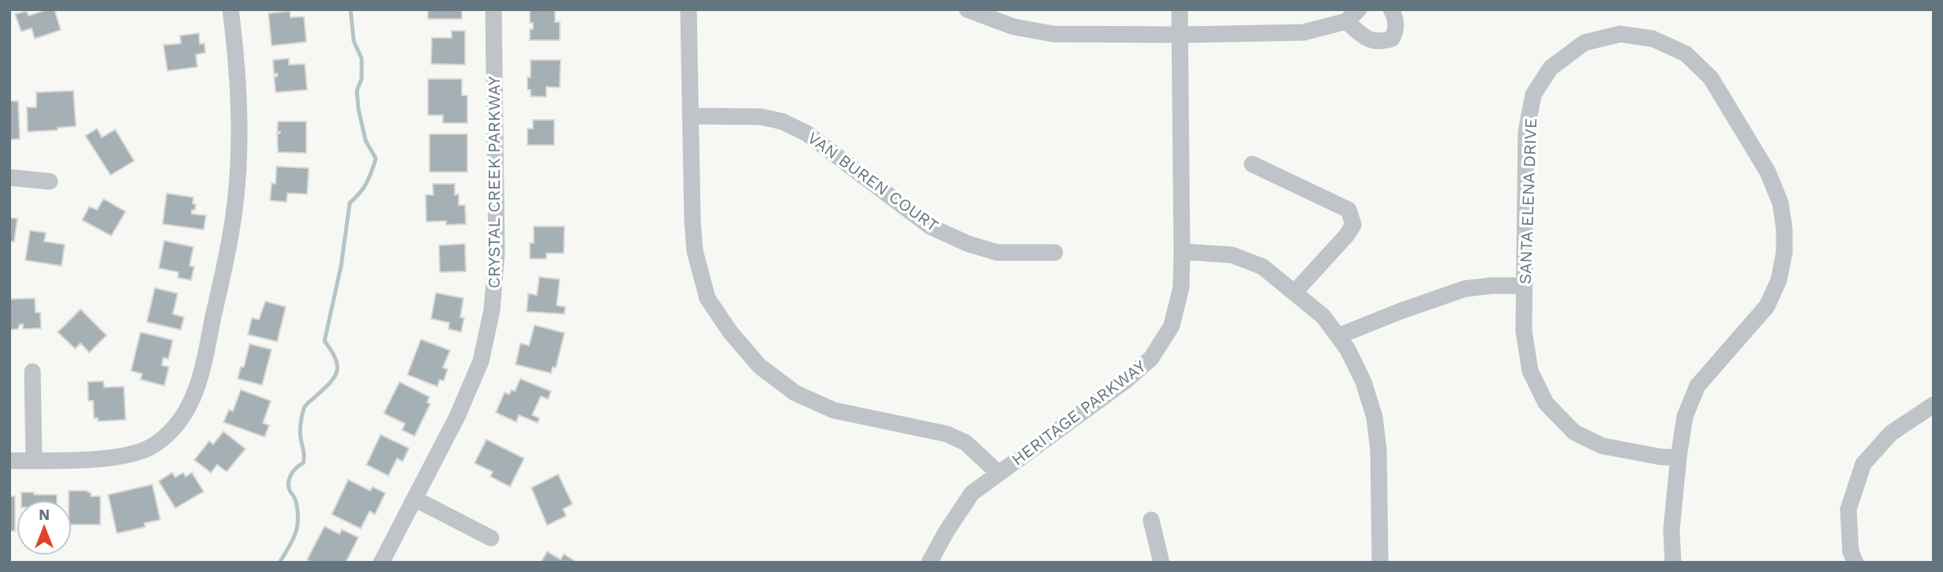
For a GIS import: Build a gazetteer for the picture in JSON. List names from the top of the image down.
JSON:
{
  "streets": {
    "street": [
      "VAN BUREN COURT",
      "CRYSTAL CREEK PARKWAY",
      "SANTA ELENA DRIVE",
      "HERITAGE PARKWAY"
    ]
  },
  "north": "top"
}
